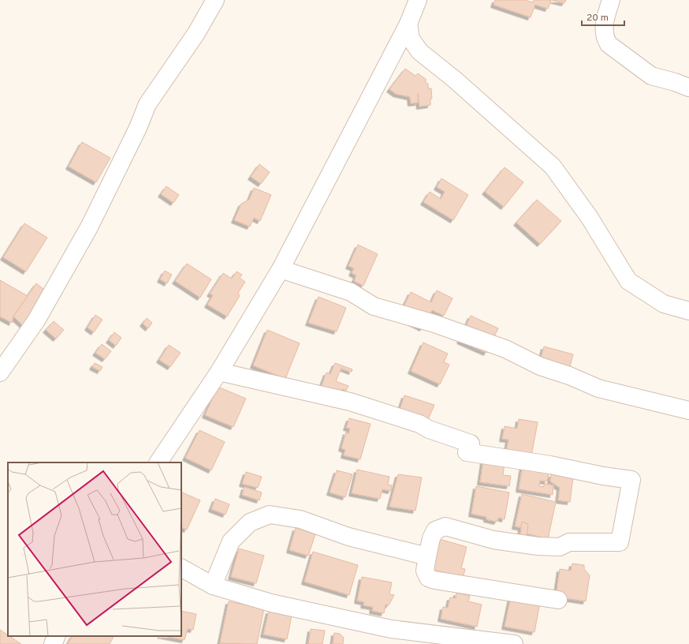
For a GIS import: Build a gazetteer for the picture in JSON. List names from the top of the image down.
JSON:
{
  "scale_bar": "20 m"
}
